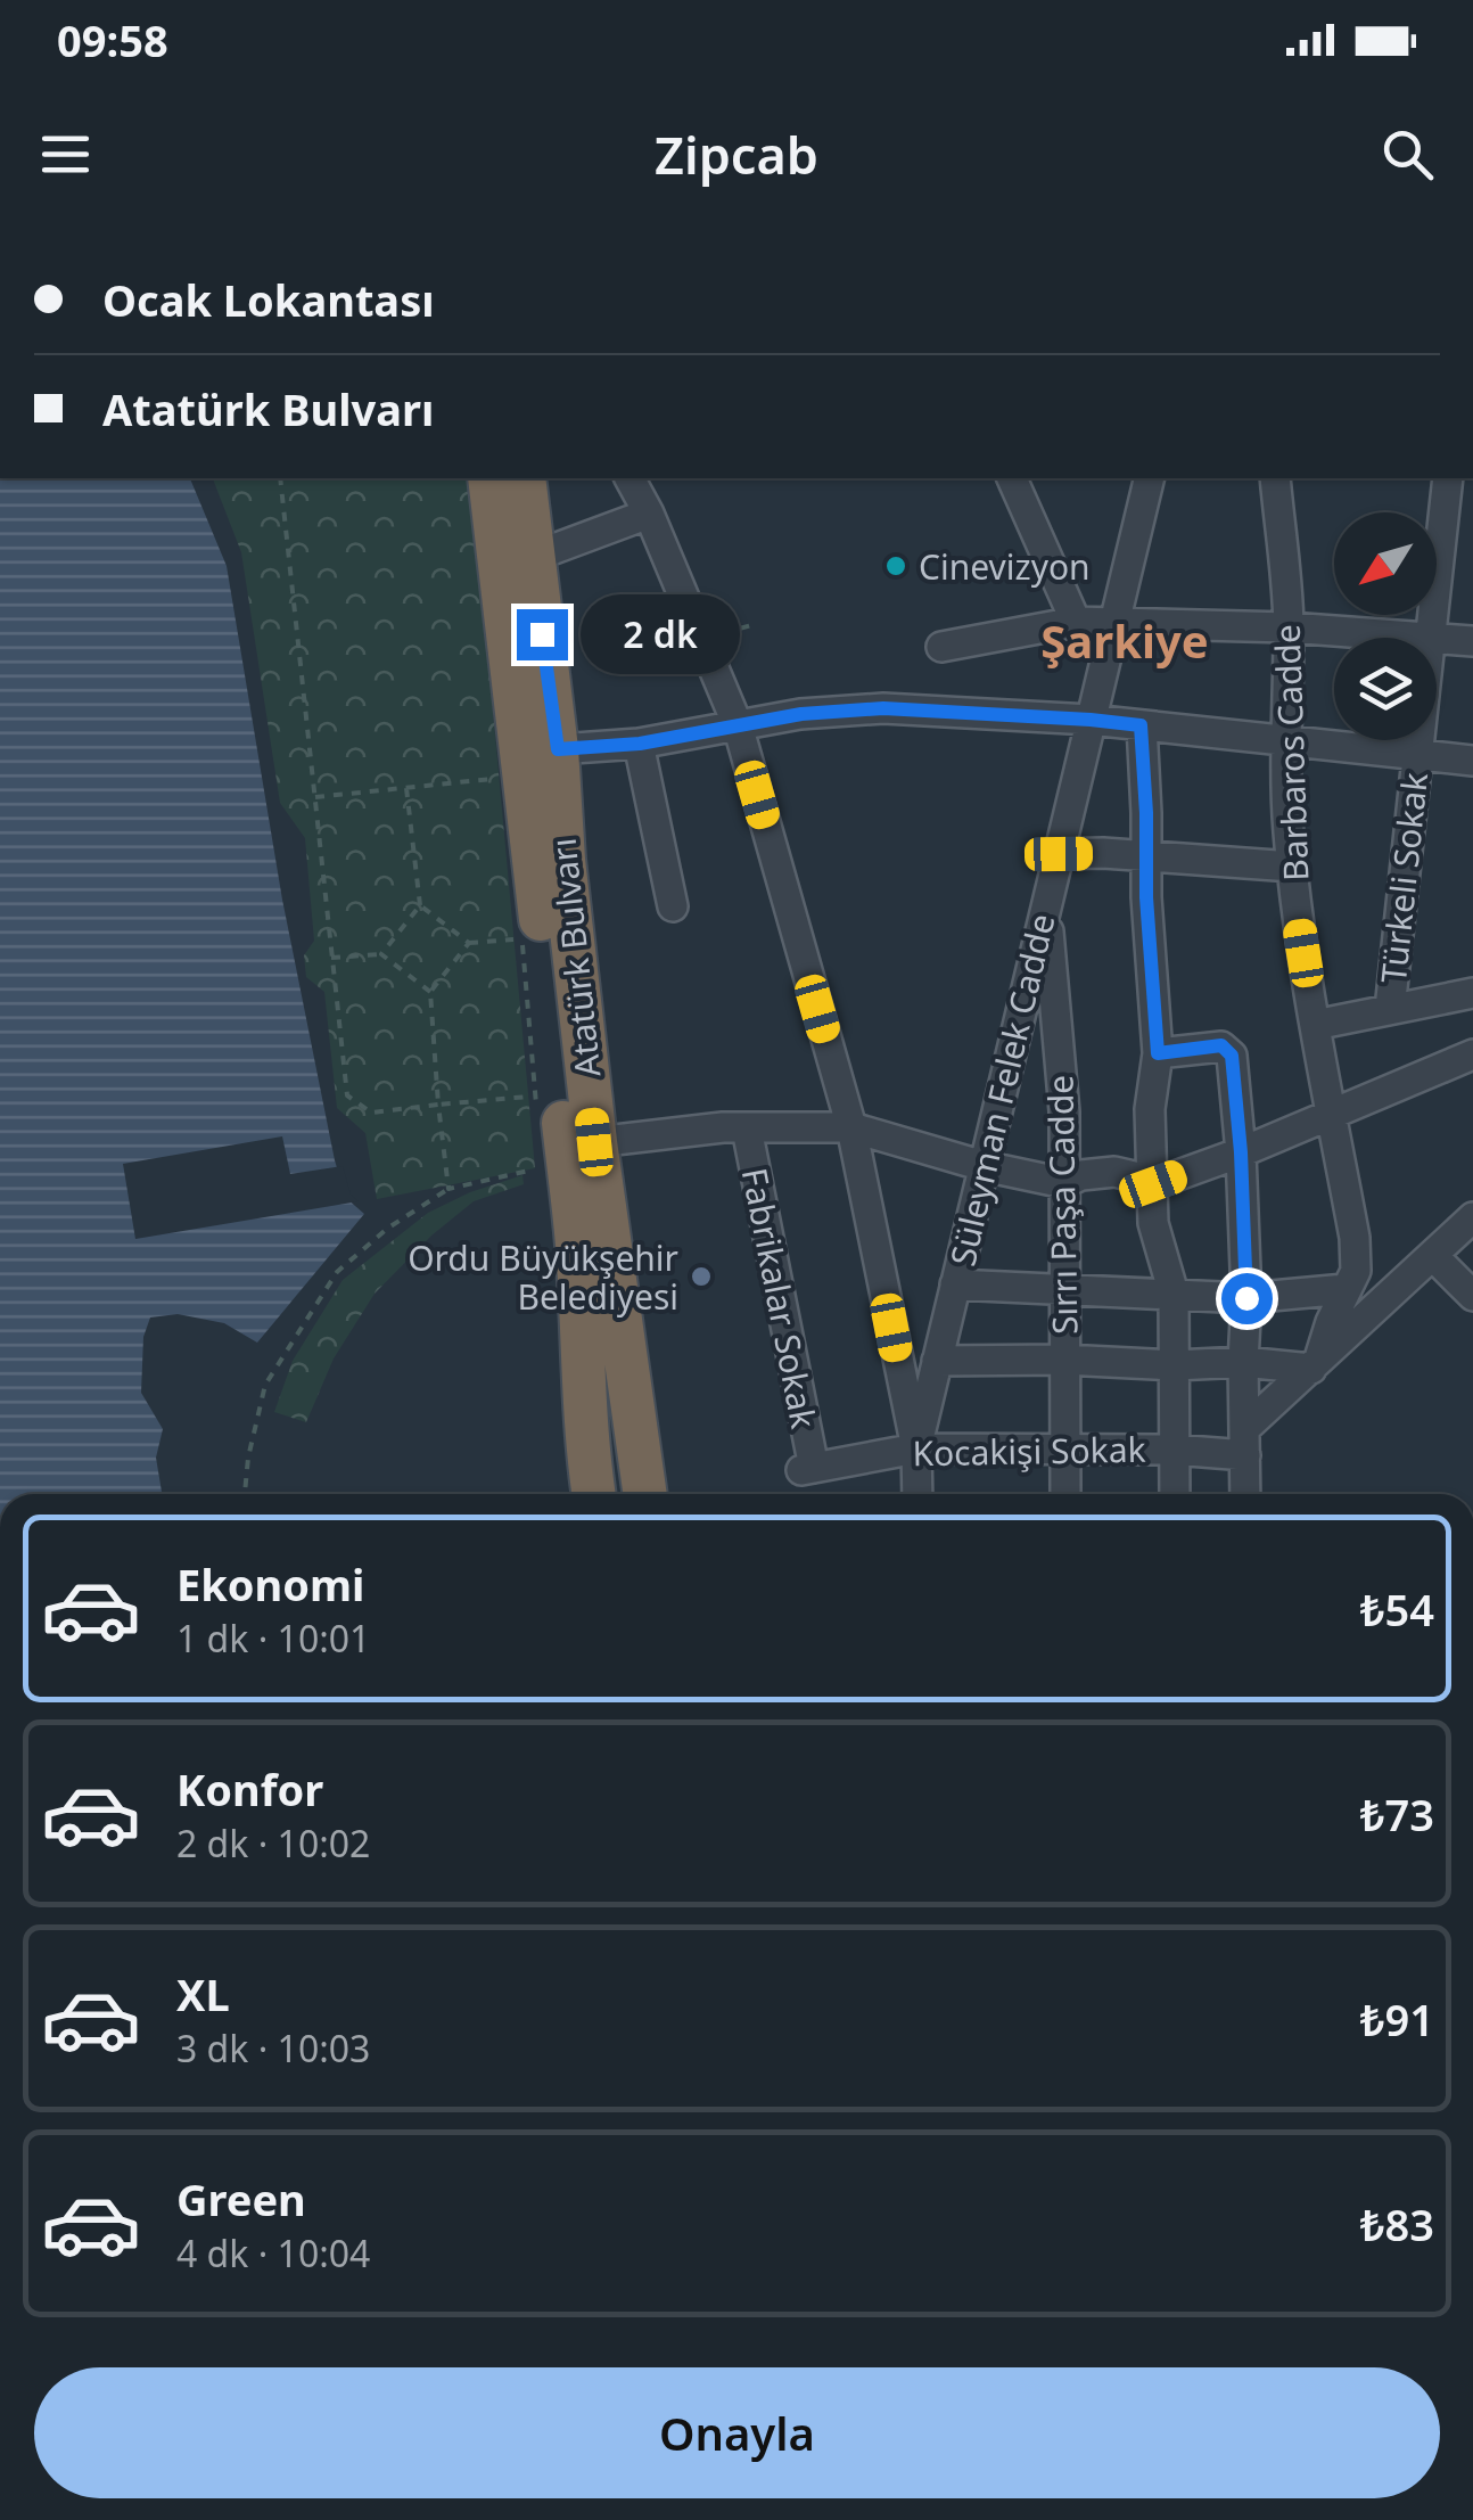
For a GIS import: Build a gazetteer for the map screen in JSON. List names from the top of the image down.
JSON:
{
  "streets": {
    "highway": ["Atatürk Bulvarı"],
    "street": [
      "Barbaros Cadde",
      "Türkeli Sokak",
      "Süleyman Felek Cadde",
      "Sırrı Paşa Cadde",
      "Fabrikalar Sokak",
      "Kocakişi Sokak"
    ]
  },
  "crossings": [
    ["Süleyman Felek Cadde", "Sırrı Paşa Cadde"],
    ["Süleyman Felek Cadde", "Kocakişi Sokak"],
    ["Sırrı Paşa Cadde", "Kocakişi Sokak"],
    ["Fabrikalar Sokak", "Kocakişi Sokak"]
  ],
  "districts": ["Şarkiye"],
  "places": ["Cinevizyon", "Ordu Büyükşehir Belediyesi"],
  "north": "bottom left",
  "page": {
    "status": "09:58",
    "header": "Zipcab",
    "banner": ["Ocak Lokantası", "Atatürk Bulvarı"],
    "bubble": "2 dk",
    "list": [
      {
        "name": "Ekonomi",
        "note": "1 dk · 10:01",
        "value": "₺54"
      },
      {
        "name": "Konfor",
        "note": "2 dk · 10:02",
        "value": "₺73"
      },
      {
        "name": "XL",
        "note": "3 dk · 10:03",
        "value": "₺91"
      },
      {
        "name": "Green",
        "note": "4 dk · 10:04",
        "value": "₺83"
      }
    ],
    "buttons": "Onayla"
  }
}
